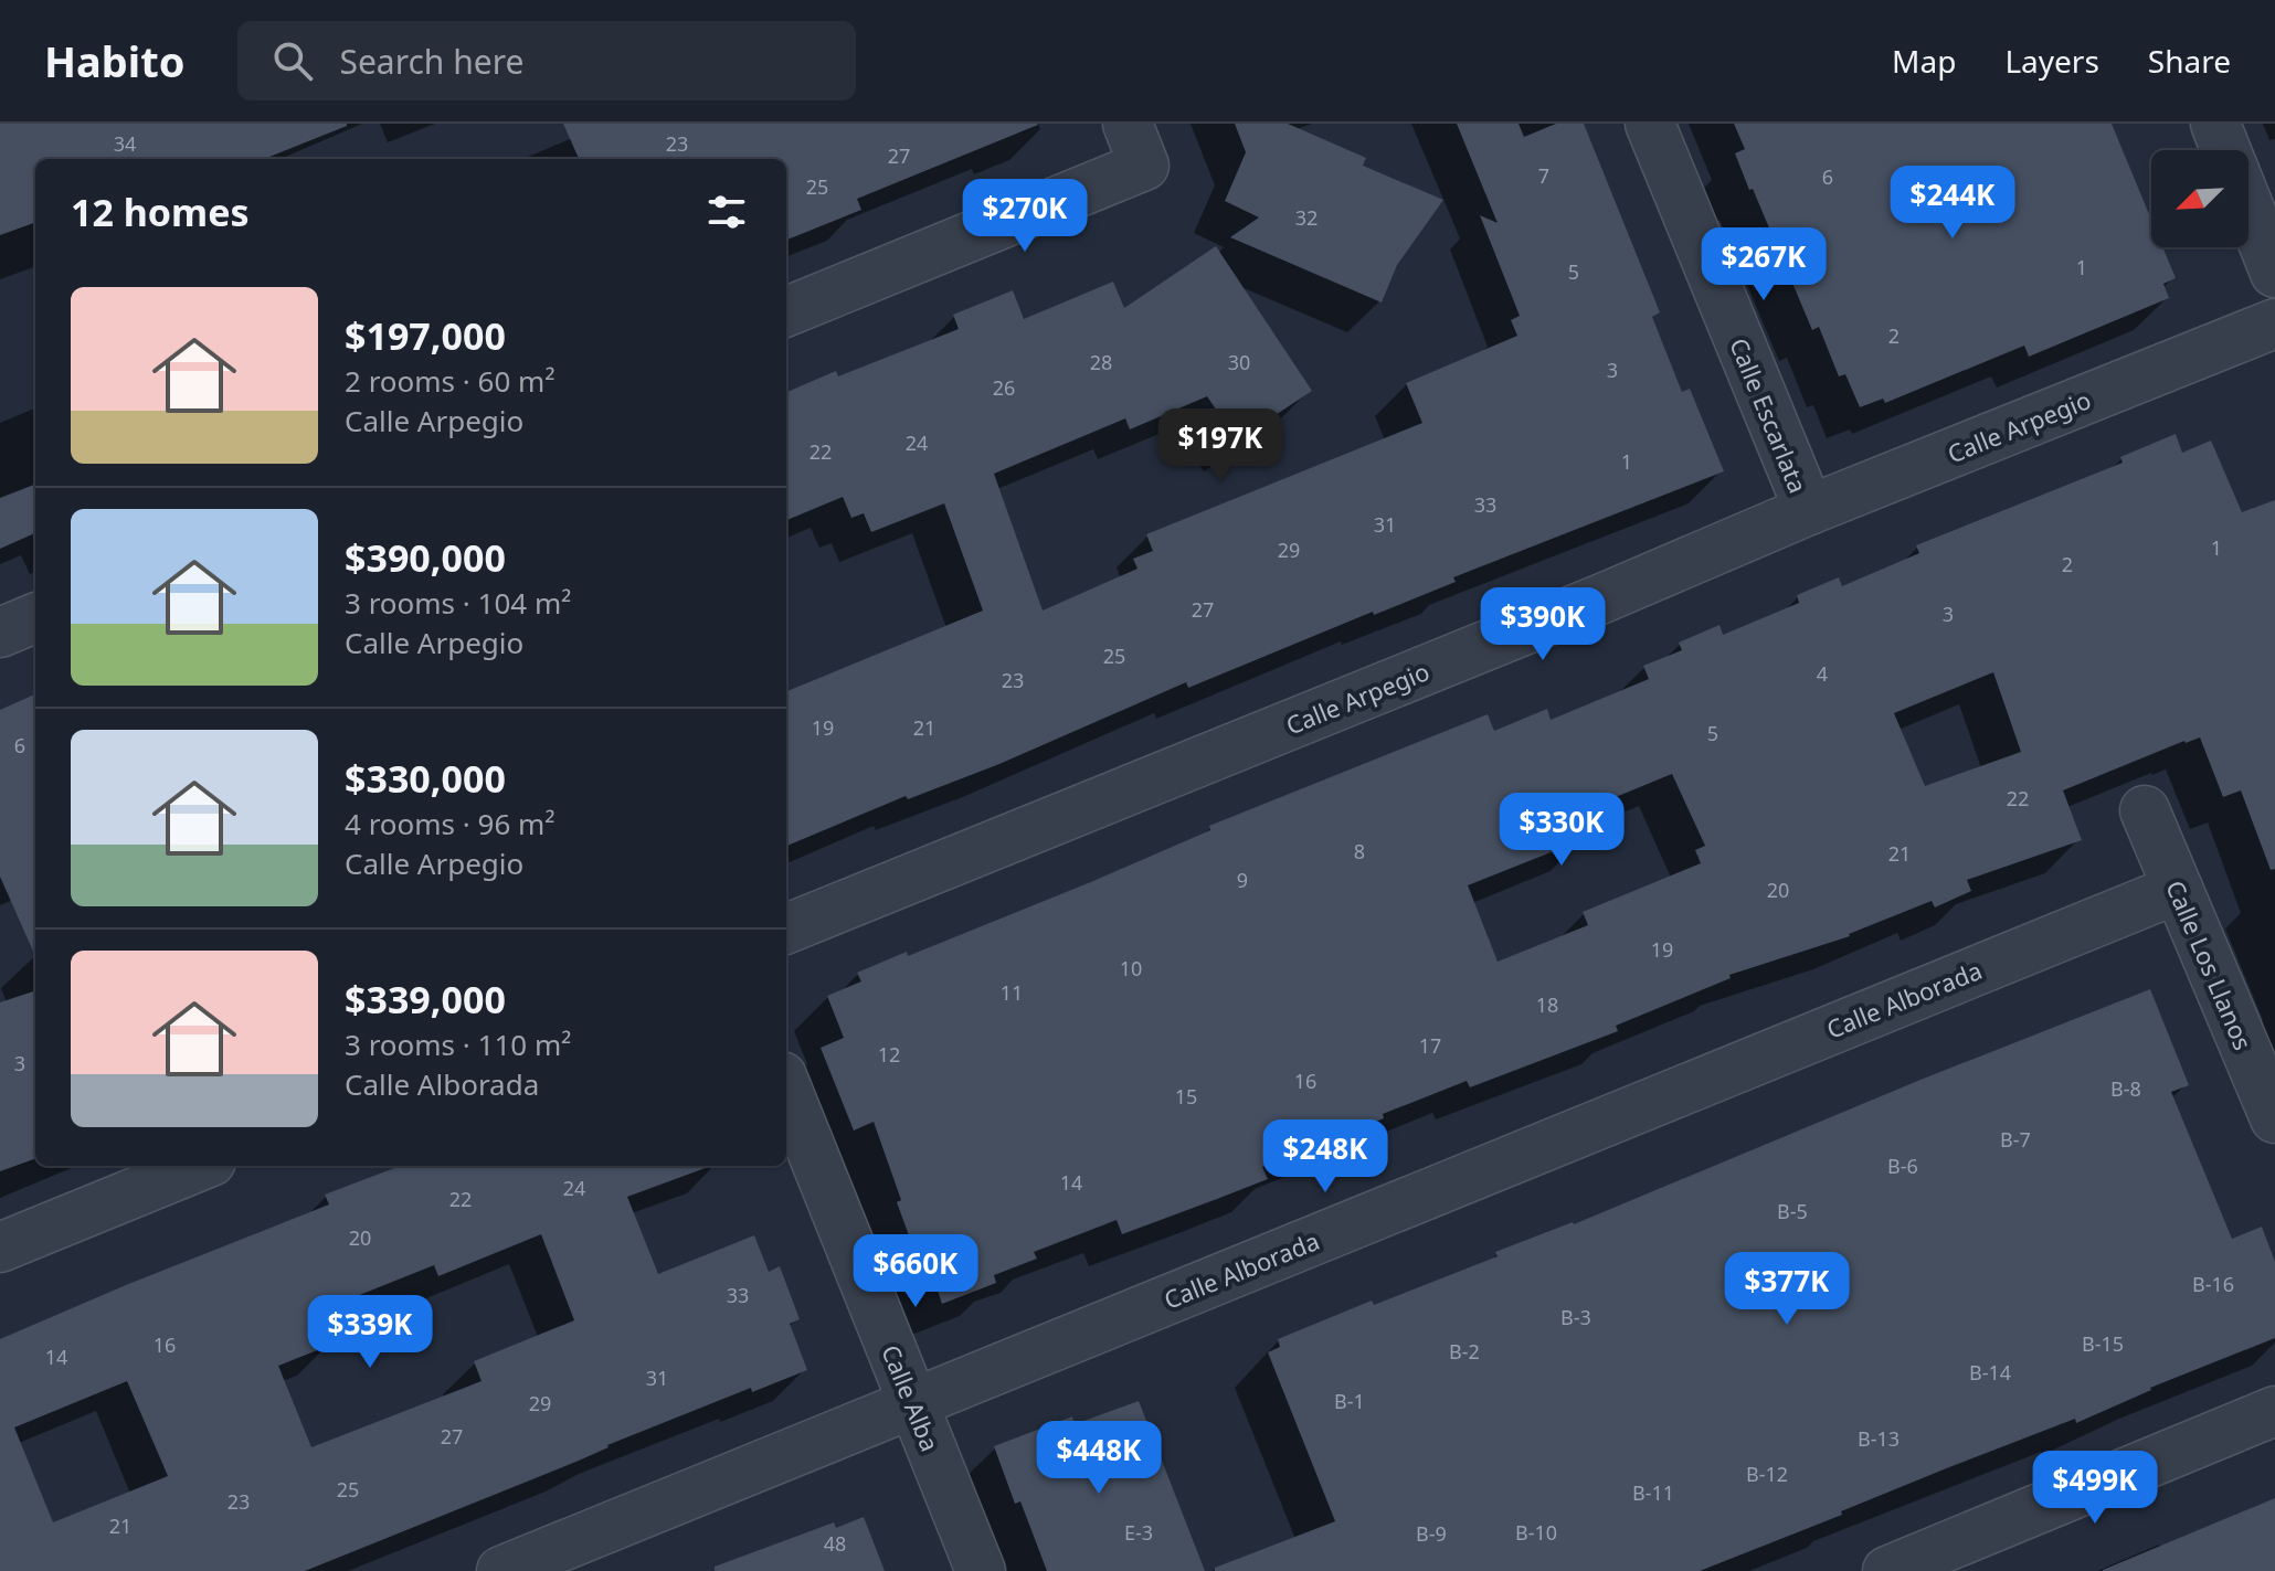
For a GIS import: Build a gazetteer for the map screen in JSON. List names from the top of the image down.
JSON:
{
  "streets": {
    "street": [
      "Calle Escarlata",
      "Calle Arpegio",
      "Calle Los Llanos",
      "Calle Alborada",
      "Calle Alba"
    ]
  },
  "crossings": [
    ["Calle Escarlata", "Calle Arpegio"],
    ["Calle Los Llanos", "Calle Alborada"],
    ["Calle Alborada", "Calle Alba"]
  ],
  "house_numbers": [
    "34",
    "23",
    "27",
    "7",
    "6",
    "25",
    "32",
    "1",
    "5",
    "2",
    "28",
    "30",
    "3",
    "26",
    "24",
    "22",
    "1",
    "33",
    "31",
    "1",
    "29",
    "2",
    "27",
    "3",
    "25",
    "4",
    "23",
    "19",
    "21",
    "5",
    "6",
    "22",
    "8",
    "21",
    "9",
    "20",
    "19",
    "10",
    "11",
    "18",
    "17",
    "12",
    "3",
    "16",
    "B-8",
    "15",
    "B-7",
    "B-6",
    "14",
    "24",
    "22",
    "B-5",
    "20",
    "B-16",
    "33",
    "B-3",
    "B-15",
    "16",
    "B-2",
    "14",
    "B-14",
    "31",
    "B-1",
    "29",
    "27",
    "B-13",
    "B-12",
    "25",
    "B-11",
    "23",
    "21",
    "E-3",
    "B-10",
    "B-9",
    "48"
  ],
  "north": "bottom left",
  "page": {
    "header": "Habito",
    "search": "Search here",
    "nav": ["Map", "Layers", "Share"],
    "heading": "12 homes",
    "price": [
      "$244K",
      "$270K",
      "$267K",
      "$197K",
      "$390K",
      "$330K",
      "$248K",
      "$660K",
      "$377K",
      "$339K",
      "$448K",
      "$499K"
    ],
    "list": [
      {
        "name": "$197,000",
        "note": "2 rooms · 60 m² · Calle Arpegio"
      },
      {
        "name": "$390,000",
        "note": "3 rooms · 104 m² · Calle Arpegio"
      },
      {
        "name": "$330,000",
        "note": "4 rooms · 96 m² · Calle Arpegio"
      },
      {
        "name": "$339,000",
        "note": "3 rooms · 110 m² · Calle Alborada"
      }
    ]
  }
}
